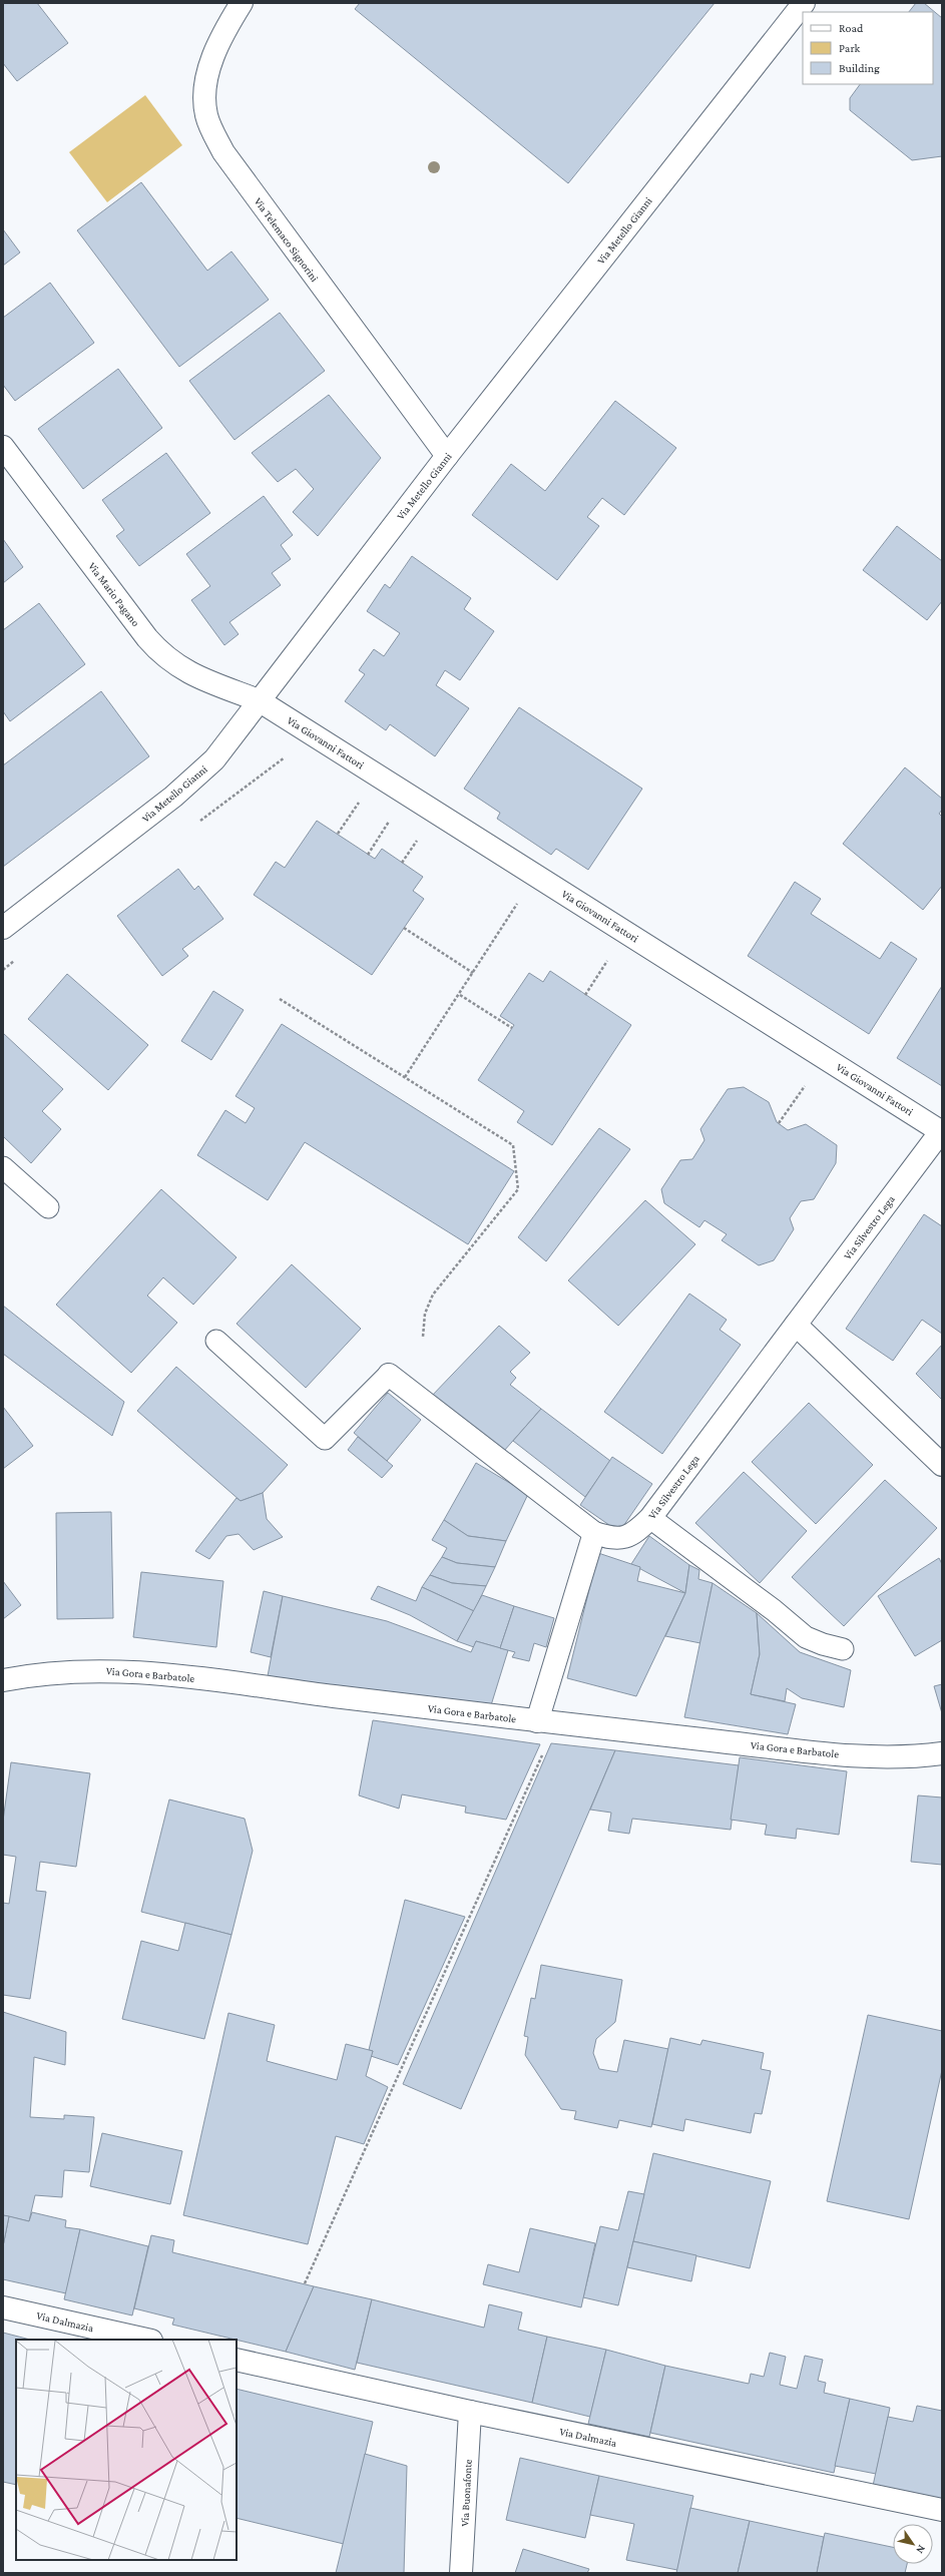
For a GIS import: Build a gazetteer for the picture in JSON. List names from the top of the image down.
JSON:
{
  "streets": {
    "street": [
      "Via Metello Gianni",
      "Via Telemaco Signorini",
      "Via Mario Pagano",
      "Via Giovanni Fattori",
      "Via Silvestro Lega",
      "Via Gora e Barbatole",
      "Via Dalmazia",
      "Via Buonafonte"
    ]
  },
  "crossings": [
    ["Via Metello Gianni", "Via Telemaco Signorini"],
    ["Via Metello Gianni", "Via Mario Pagano"],
    ["Via Metello Gianni", "Via Giovanni Fattori"],
    ["Via Mario Pagano", "Via Giovanni Fattori"],
    ["Via Giovanni Fattori", "Via Silvestro Lega"],
    ["Via Dalmazia", "Via Buonafonte"]
  ],
  "legend": ["Road", "Park", "Building"],
  "north": "bottom right"
}
